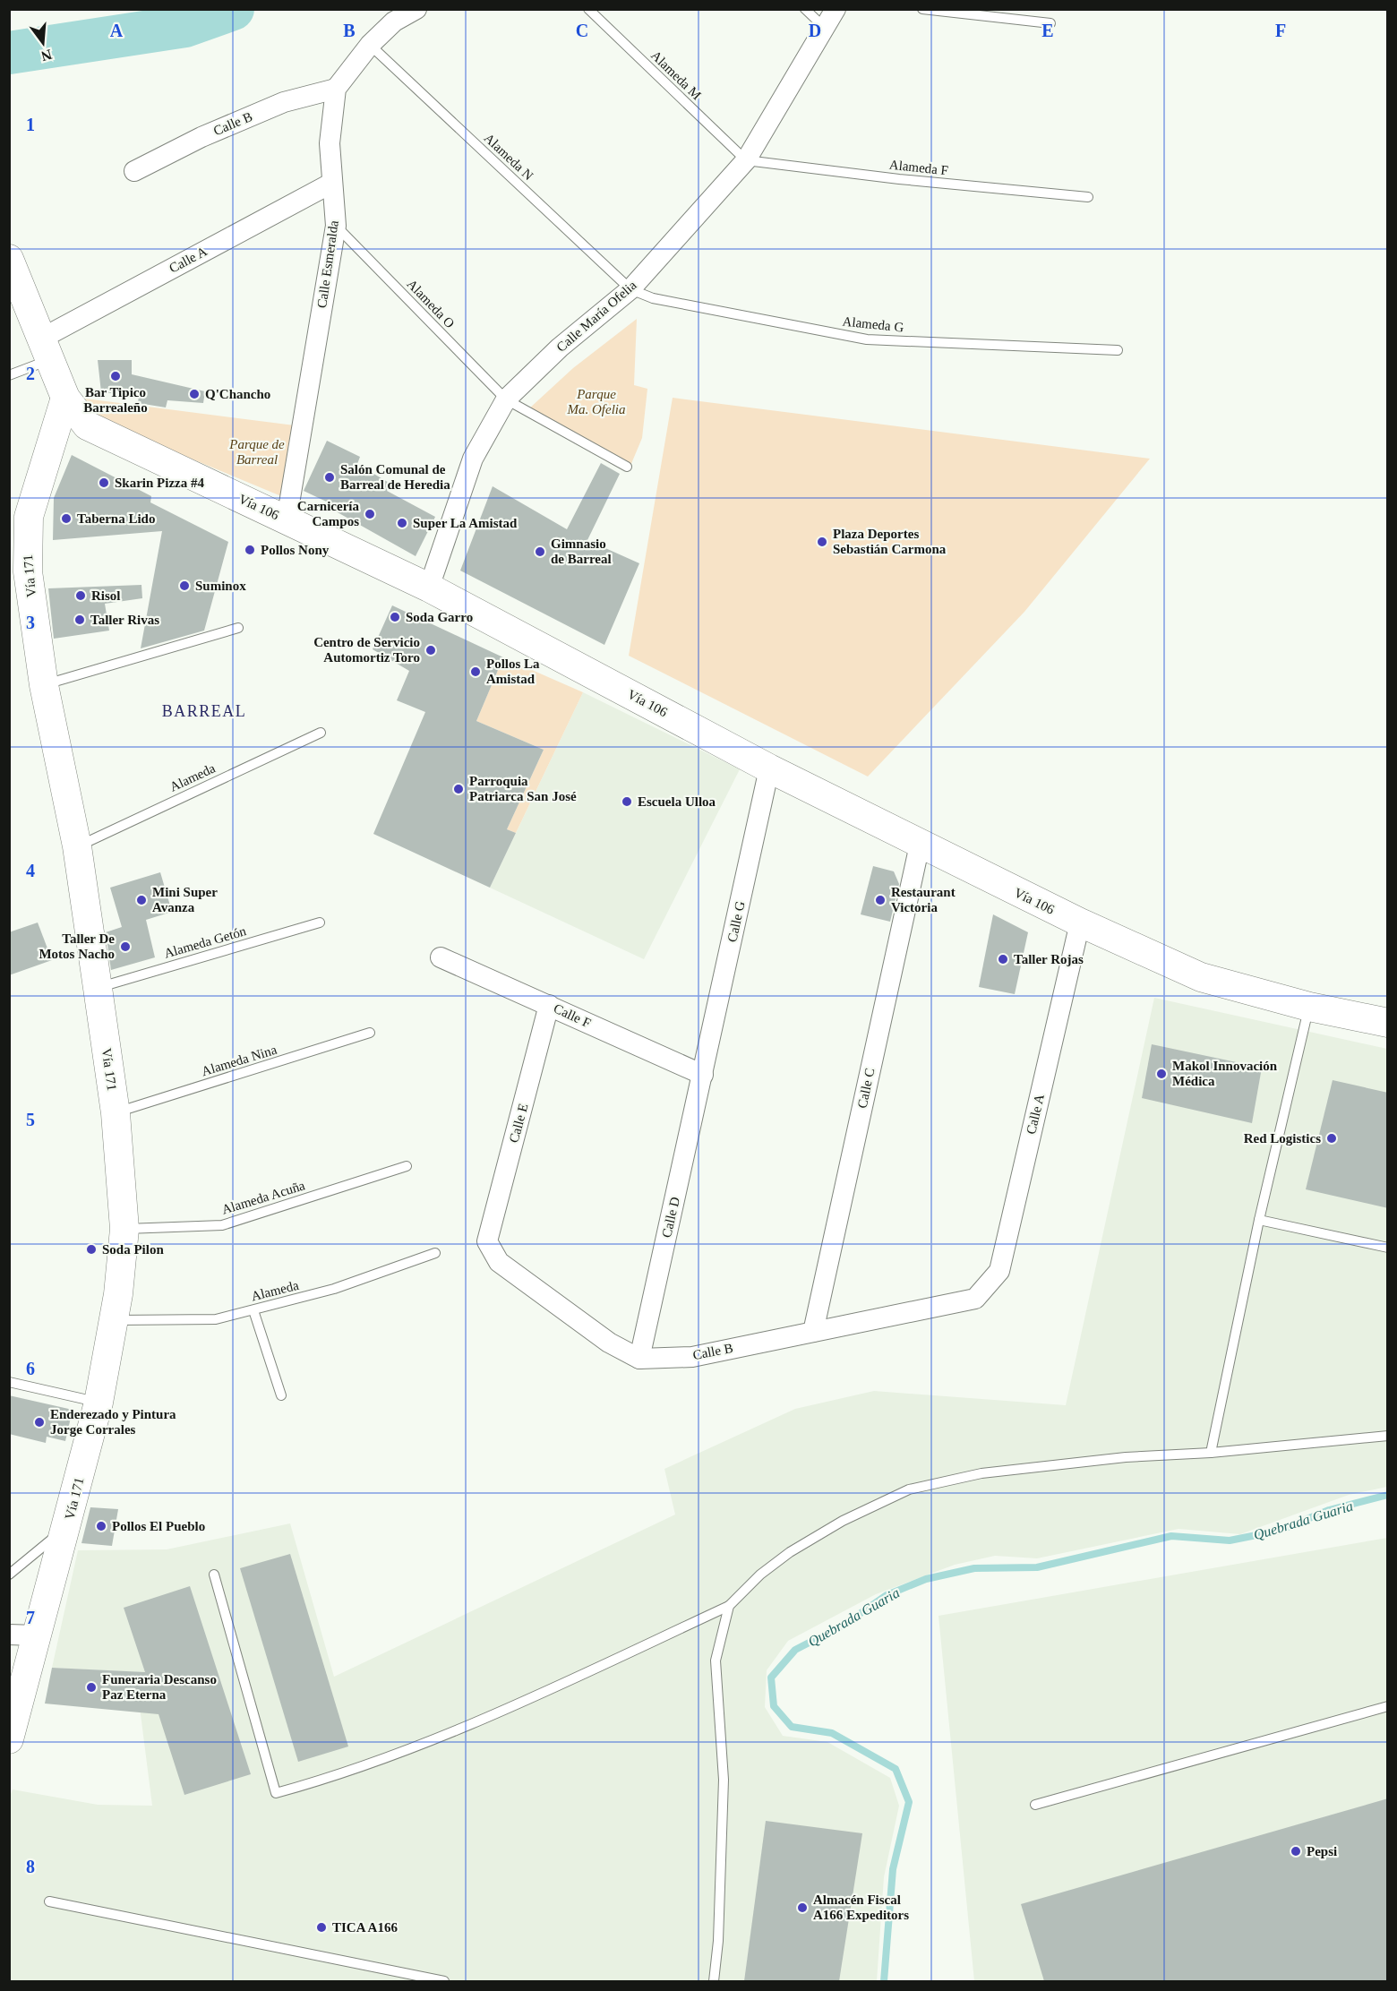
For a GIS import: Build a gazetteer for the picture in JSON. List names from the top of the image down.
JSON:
{
  "streets": {
    "main road": ["Vía 106", "Vía 171"],
    "street": [
      "Calle B",
      "Calle A",
      "Calle Esmeralda",
      "Calle María Ofelia",
      "Calle G",
      "Calle F",
      "Calle C",
      "Calle E",
      "Calle D"
    ],
    "lane": [
      "Alameda M",
      "Alameda N",
      "Alameda F",
      "Alameda O",
      "Alameda G",
      "Alameda",
      "Alameda Getón",
      "Alameda Nina",
      "Alameda Acuña"
    ]
  },
  "crossings": [
    ["Alameda M", "Alameda F"],
    ["Alameda M", "Calle María Ofelia"],
    ["Calle B", "Calle A"],
    ["Calle B", "Calle Esmeralda"],
    ["Calle B", "Calle C"],
    ["Calle B", "Calle E"],
    ["Calle B", "Calle D"],
    ["Alameda N", "Calle María Ofelia"],
    ["Alameda N", "Alameda G"],
    ["Alameda F", "Calle María Ofelia"],
    ["Calle A", "Calle Esmeralda"],
    ["Calle A", "Vía 106"],
    ["Calle Esmeralda", "Alameda O"],
    ["Calle Esmeralda", "Vía 106"],
    ["Alameda O", "Calle María Ofelia"],
    ["Calle María Ofelia", "Alameda G"],
    ["Calle María Ofelia", "Vía 106"],
    ["Vía 106", "Vía 171"],
    ["Vía 106", "Calle G"],
    ["Vía 106", "Calle C"],
    ["Vía 171", "Alameda"],
    ["Vía 171", "Alameda Getón"],
    ["Vía 171", "Alameda Nina"],
    ["Vía 171", "Alameda Acuña"],
    ["Calle G", "Calle F"],
    ["Calle G", "Calle D"],
    ["Calle F", "Calle E"],
    ["Calle F", "Calle D"]
  ],
  "districts": ["BARREAL"],
  "water": ["Quebrada Guaria"],
  "parks": ["Parque Ma. Ofelia", "Parque de Barreal"],
  "places": [
    "Bar Tipico Barrealeño",
    "Q'Chancho",
    "Salón Comunal de Barreal de Heredia",
    "Skarin Pizza #4",
    "Carnicería Campos",
    "Taberna Lido",
    "Super La Amistad",
    "Plaza Deportes Sebastián Carmona",
    "Pollos Nony",
    "Gimnasio de Barreal",
    "Suminox",
    "Risol",
    "Soda Garro",
    "Taller Rivas",
    "Centro de Servicio Automortiz Toro",
    "Pollos La Amistad",
    "Parroquia Patriarca San José",
    "Escuela Ulloa",
    "Mini Super Avanza",
    "Restaurant Victoria",
    "Taller De Motos Nacho",
    "Taller Rojas",
    "Makol Innovación Médica",
    "Red Logistics",
    "Soda Pilon",
    "Enderezado y Pintura Jorge Corrales",
    "Pollos El Pueblo",
    "Funeraria Descanso Paz Eterna",
    "Pepsi",
    "Almacén Fiscal A166 Expeditors",
    "TICA A166"
  ],
  "north": "bottom",
  "grid": {
    "columns": [
      "A",
      "B",
      "C",
      "D",
      "E",
      "F"
    ],
    "rows": [
      "1",
      "2",
      "3",
      "4",
      "5",
      "6",
      "7",
      "8"
    ]
  }
}
